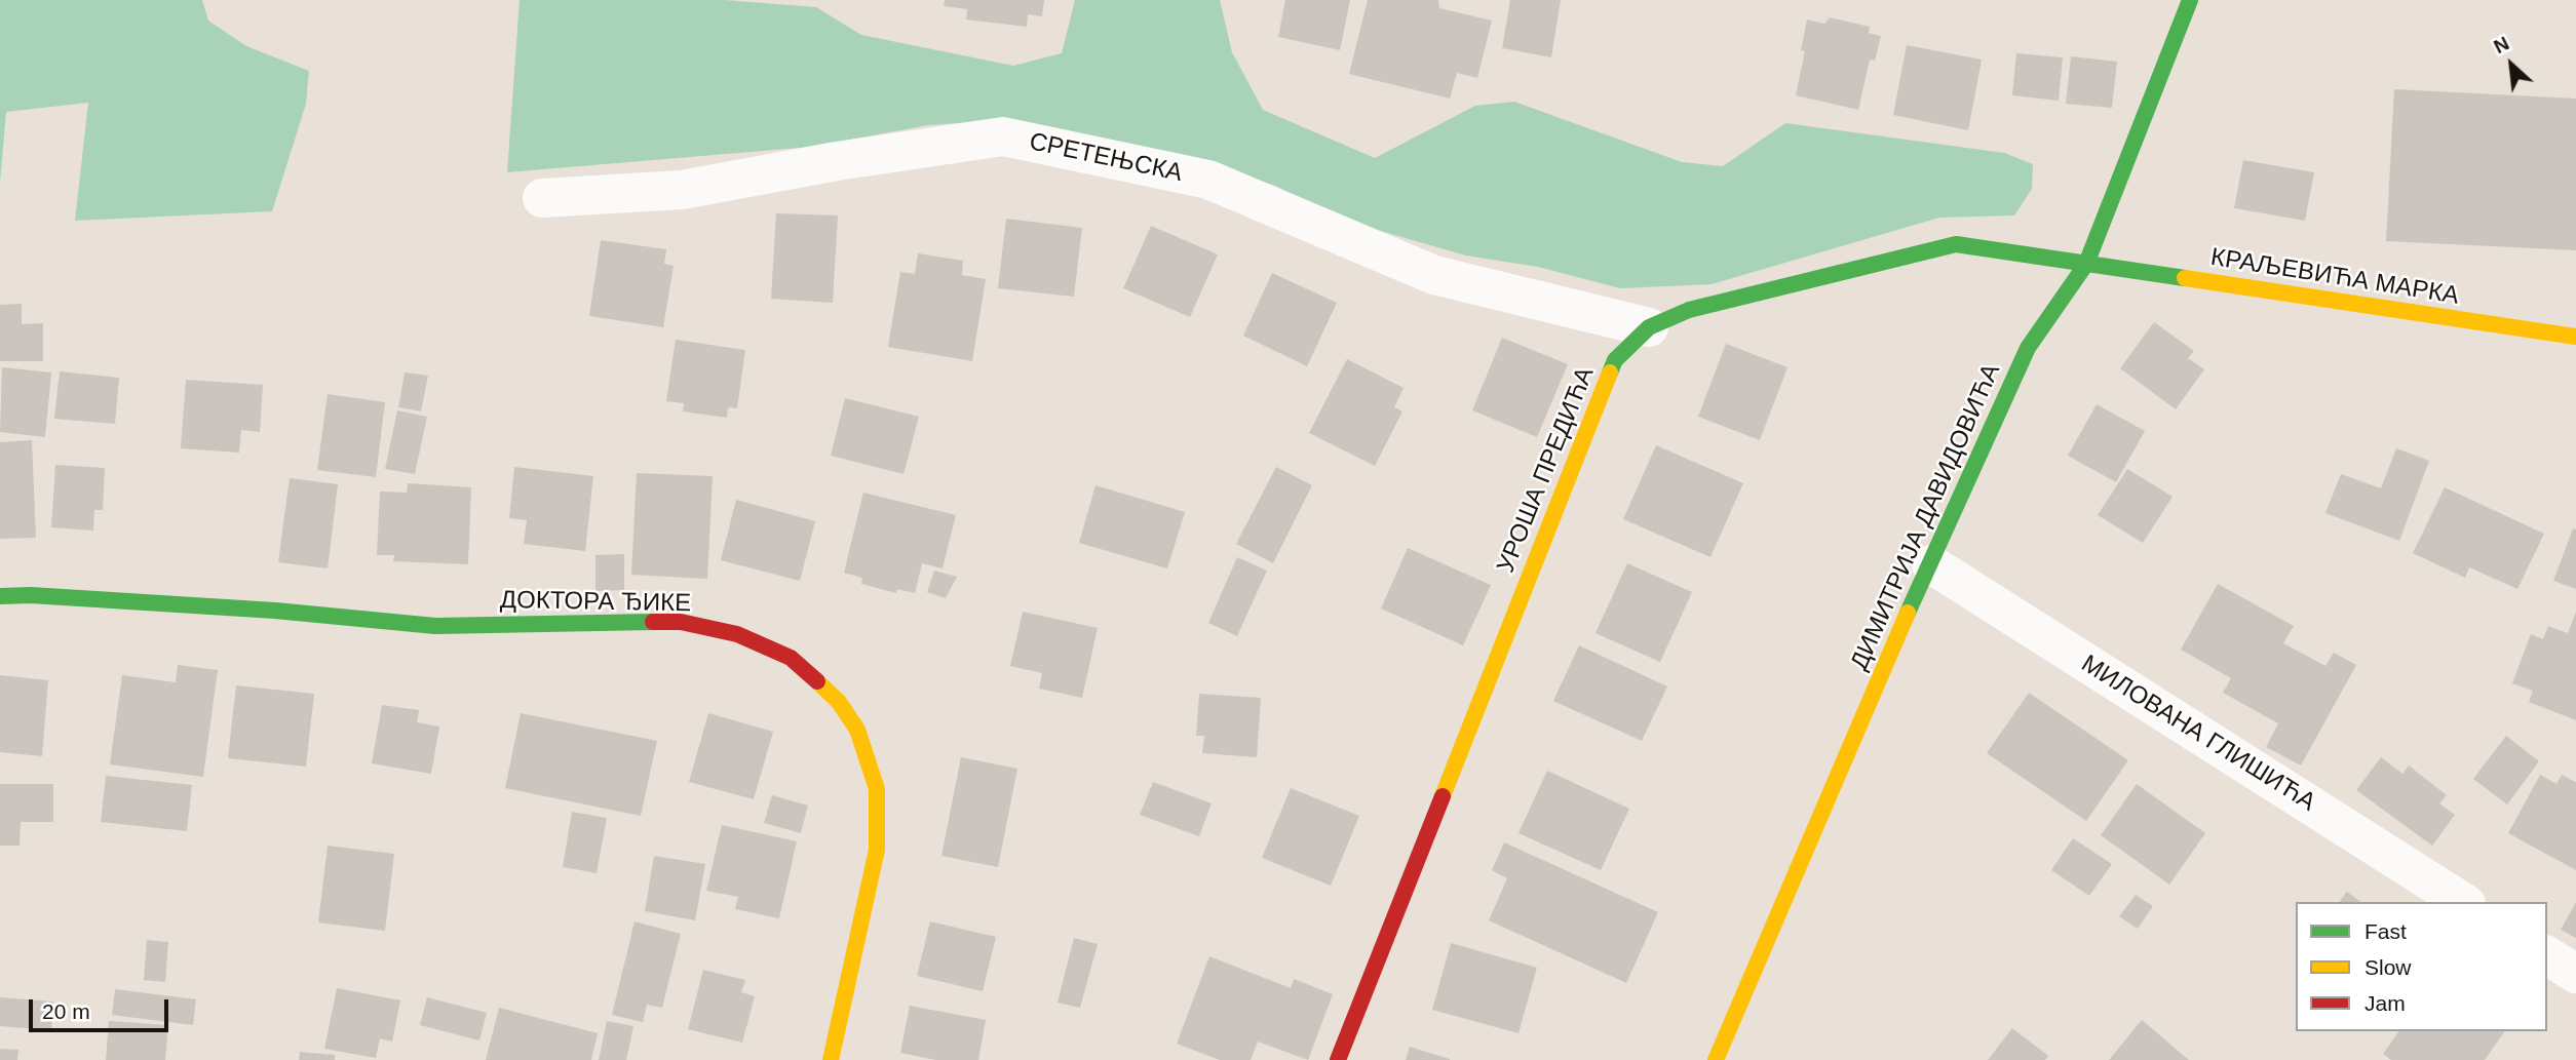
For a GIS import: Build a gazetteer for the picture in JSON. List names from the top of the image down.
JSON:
{
  "streets": {
    "street": [
      "СРЕТЕЊСКА",
      "КРАЉЕВИЋА МАРКА",
      "УРОША ПРЕДИЋА",
      "ДИМИТРИЈА ДАВИДОВИЋА",
      "ДОКТОРА ЂИКЕ",
      "МИЛОВАНА ГЛИШИЋА"
    ]
  },
  "crossings": [
    ["СРЕТЕЊСКА", "УРОША ПРЕДИЋА"],
    ["КРАЉЕВИЋА МАРКА", "УРОША ПРЕДИЋА"],
    ["КРАЉЕВИЋА МАРКА", "ДИМИТРИЈА ДАВИДОВИЋА"],
    ["УРОША ПРЕДИЋА", "ДИМИТРИЈА ДАВИДОВИЋА"],
    ["ДИМИТРИЈА ДАВИДОВИЋА", "МИЛОВАНА ГЛИШИЋА"]
  ],
  "legend": ["Fast", "Slow", "Jam"],
  "scale_bar": "20 m",
  "north": "top left"
}
